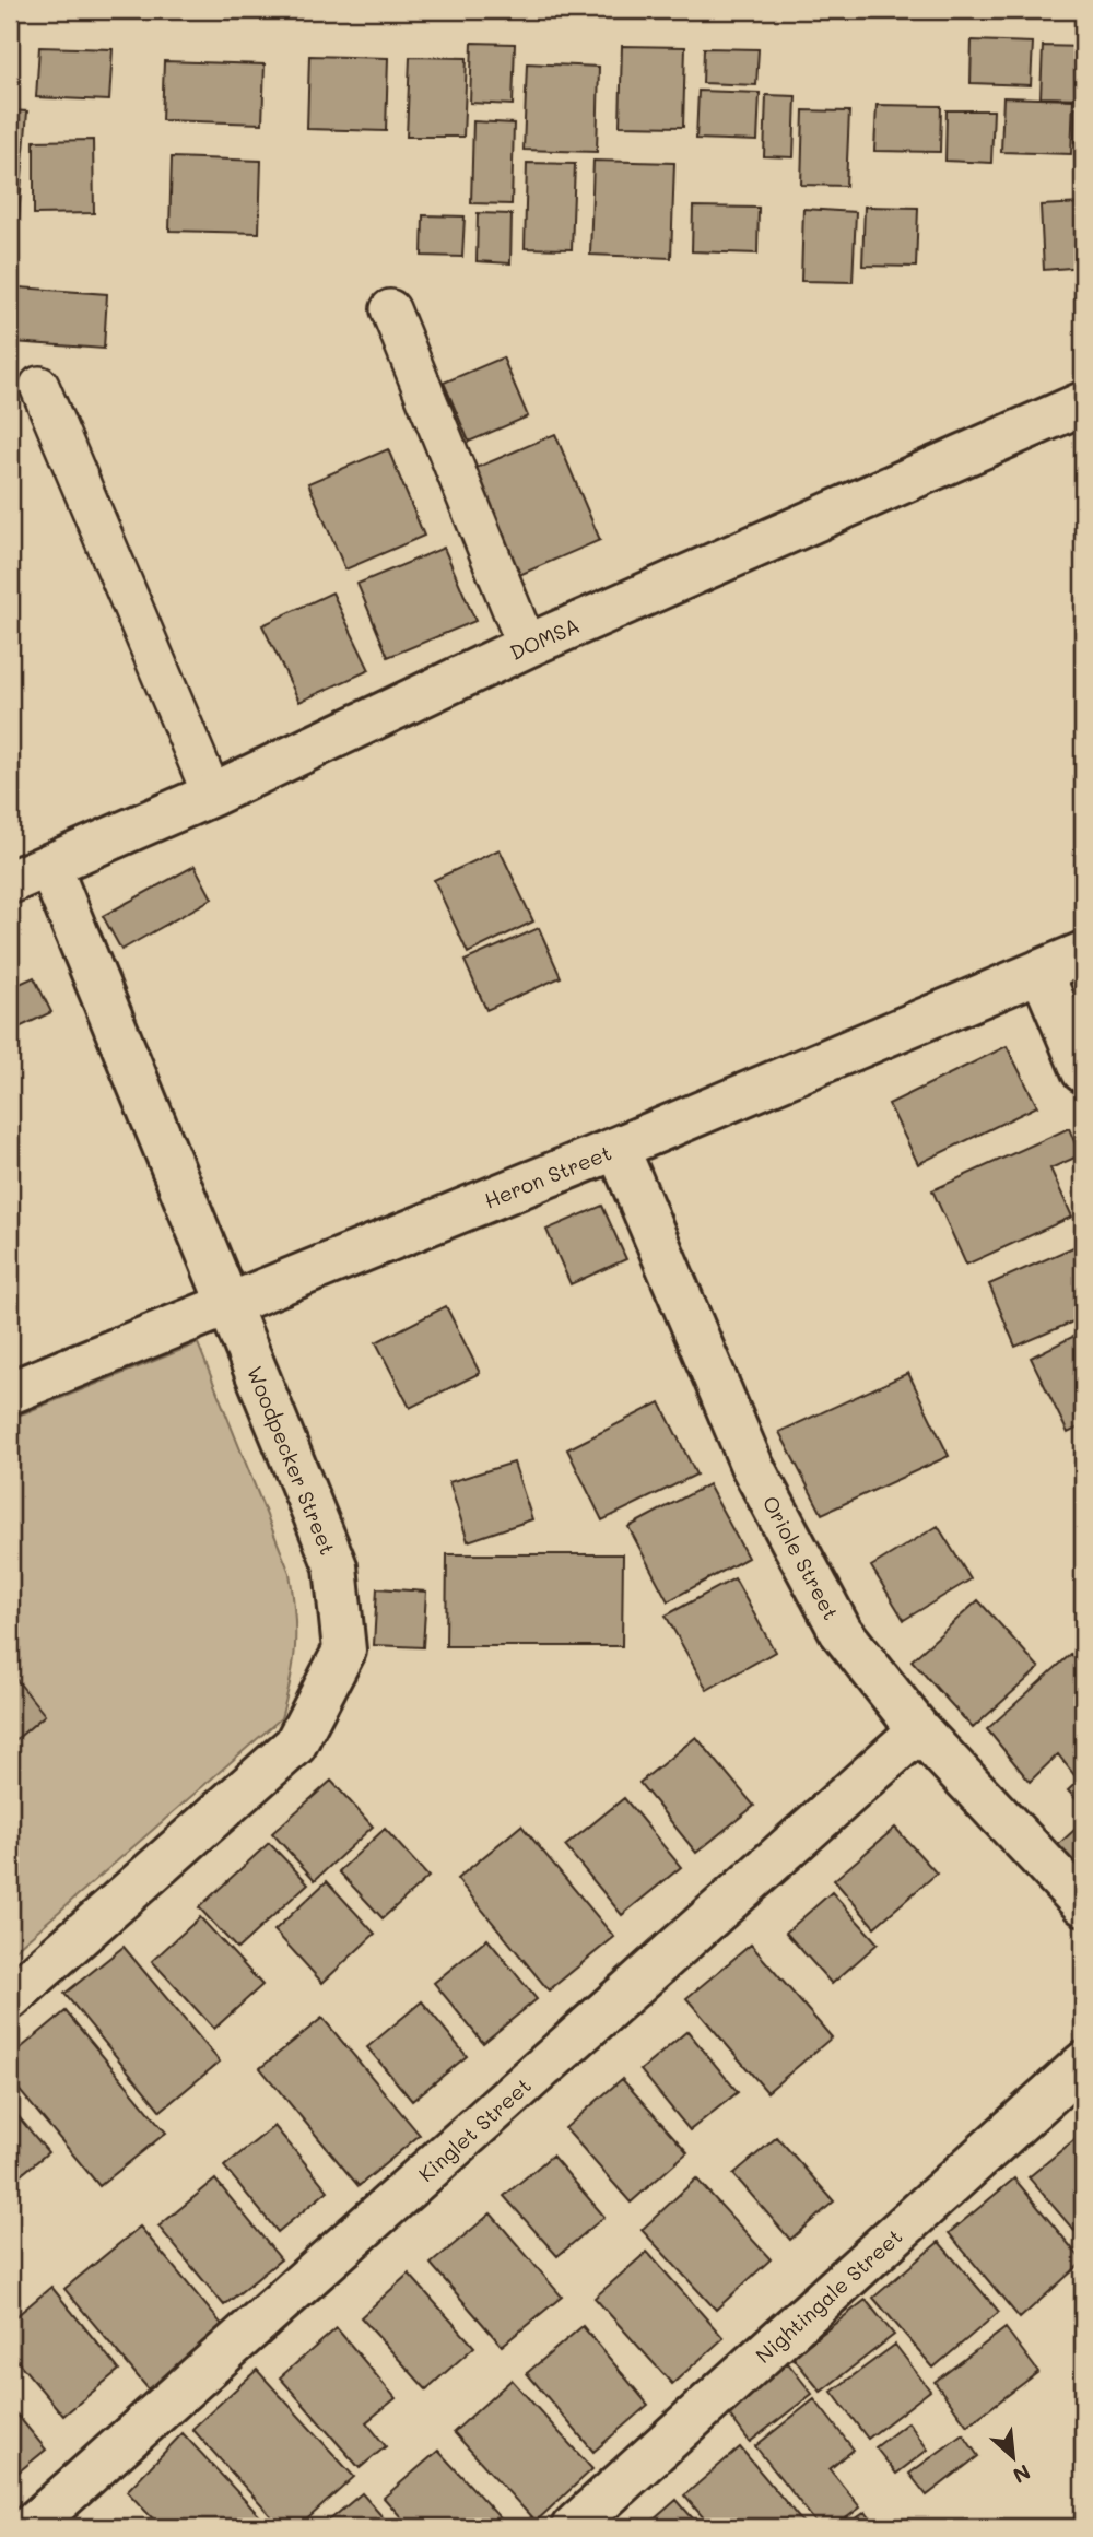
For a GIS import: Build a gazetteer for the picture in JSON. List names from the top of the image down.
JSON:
{
  "streets": {
    "street": [
      "DOMSA",
      "Heron Street",
      "Woodpecker Street",
      "Oriole Street",
      "Kinglet Street",
      "Nightingale Street"
    ]
  },
  "crossings": [
    ["DOMSA", "Woodpecker Street"],
    ["Heron Street", "Woodpecker Street"],
    ["Heron Street", "Oriole Street"],
    ["Oriole Street", "Kinglet Street"]
  ],
  "north": "bottom right"
}
